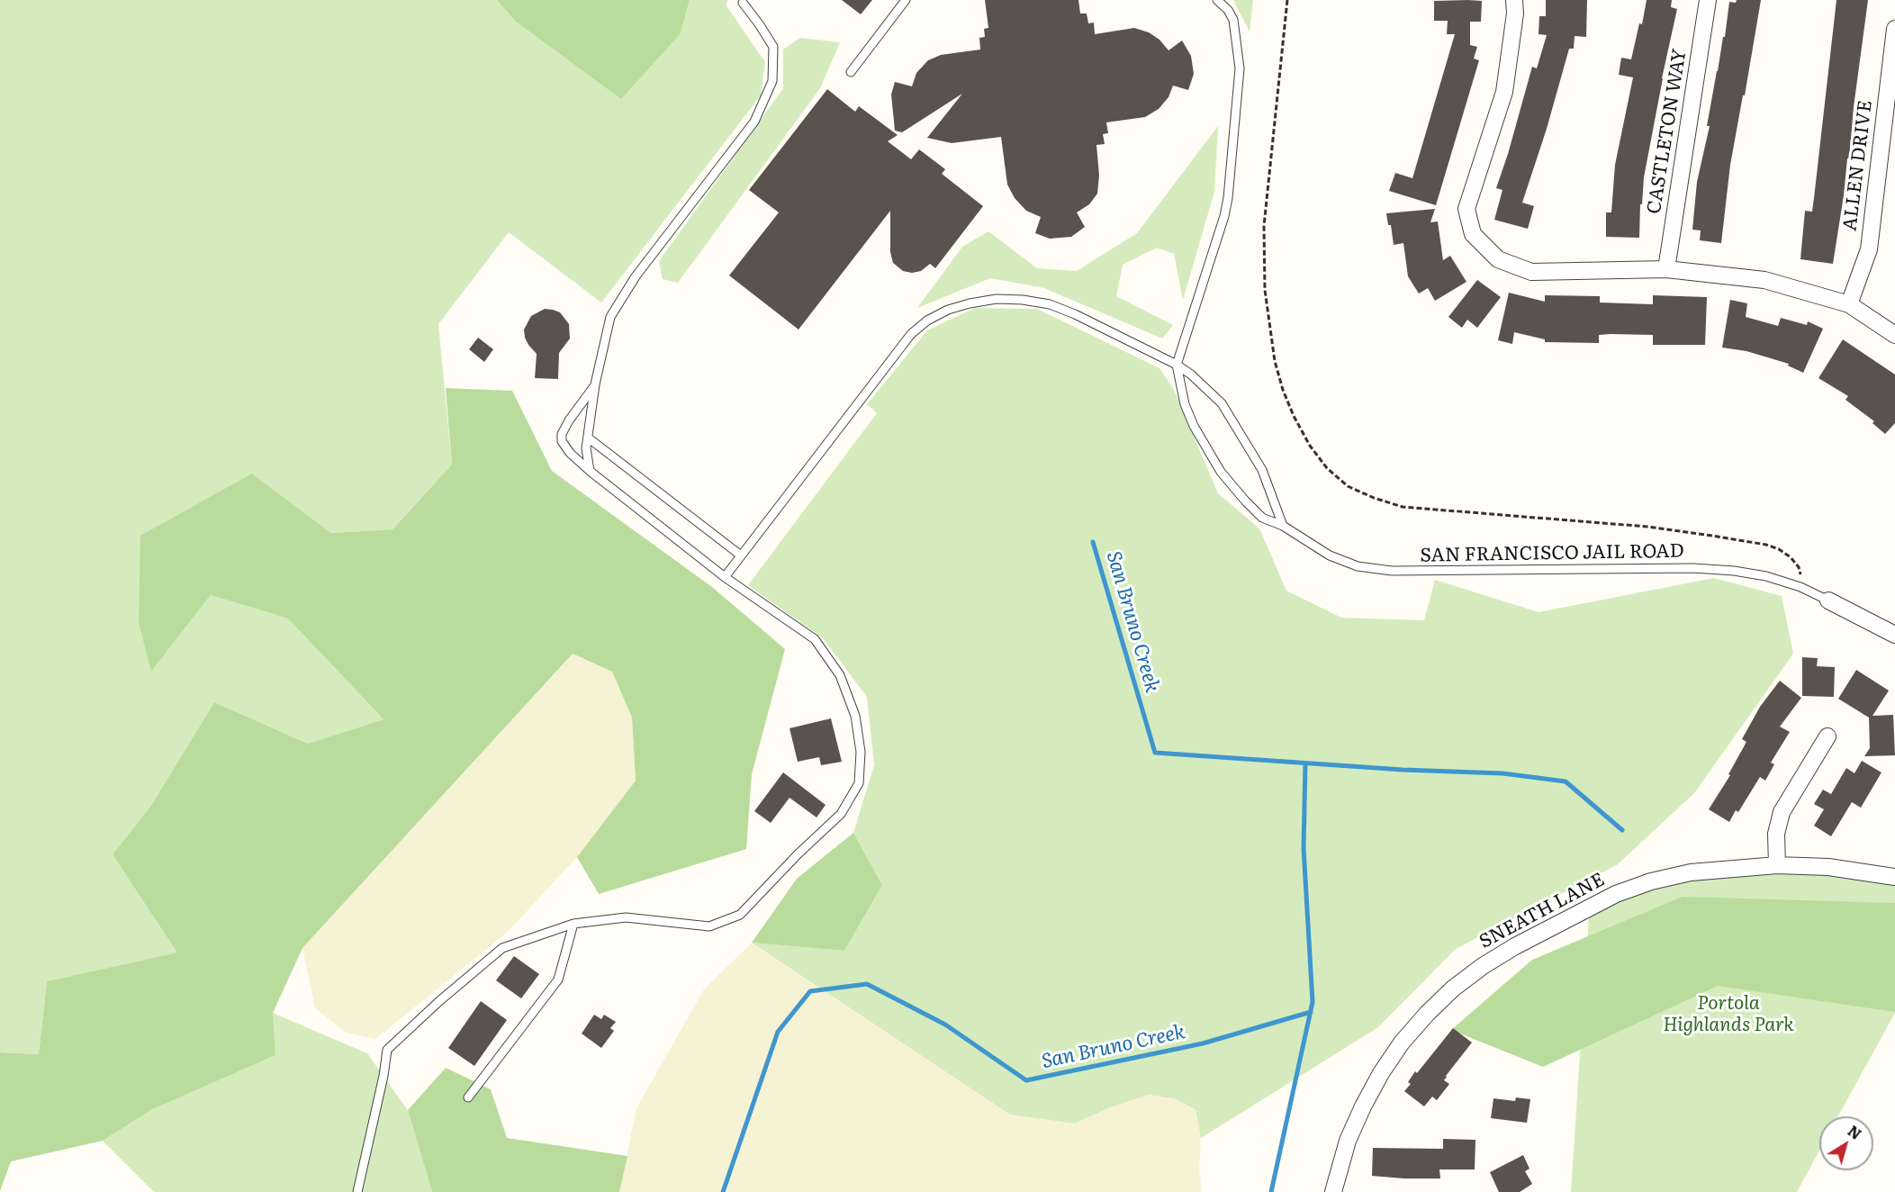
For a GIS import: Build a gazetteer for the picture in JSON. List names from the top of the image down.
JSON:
{
  "streets": {
    "street": ["CASTLETON WAY", "ALLEN DRIVE", "SNEATH LANE"],
    "lane": ["SAN FRANCISCO JAIL ROAD"]
  },
  "water": ["San Bruno Creek"],
  "parks": ["Portola Highlands Park"],
  "north": "top right"
}
